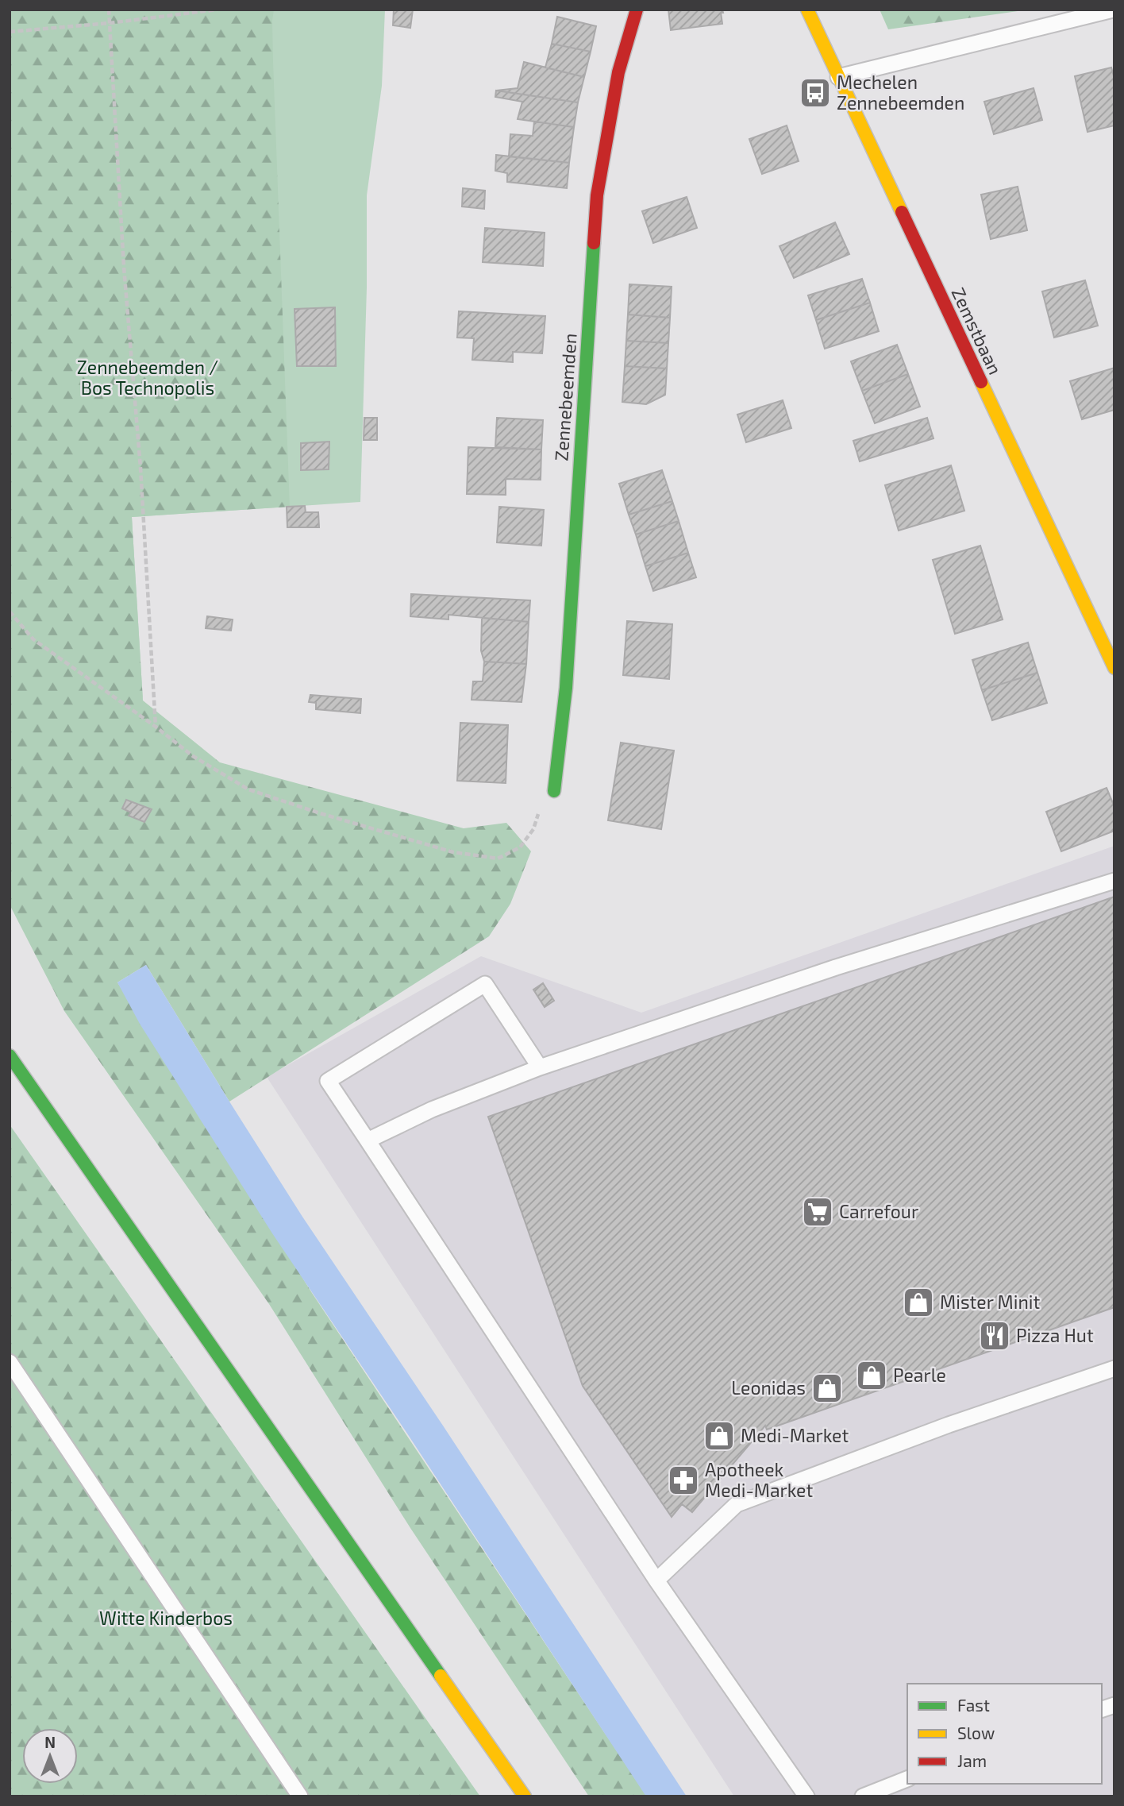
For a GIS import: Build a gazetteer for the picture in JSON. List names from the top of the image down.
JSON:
{
  "streets": {
    "main road": ["Zemstbaan", "Zennebeemden"]
  },
  "parks": ["Zennebeemden / Bos Technopolis", "Witte Kinderbos"],
  "places": {
    "bus stop": ["Mechelen Zennebeemden"],
    "supermarket": ["Carrefour"],
    "shop": [
      "Mister Minit",
      "Pearle",
      "Leonidas",
      "Medi-Market"
    ],
    "restaurant": ["Pizza Hut"],
    "pharmacy": ["Apotheek Medi-Market"]
  },
  "legend": ["Fast", "Slow", "Jam"],
  "north": "top"
}
